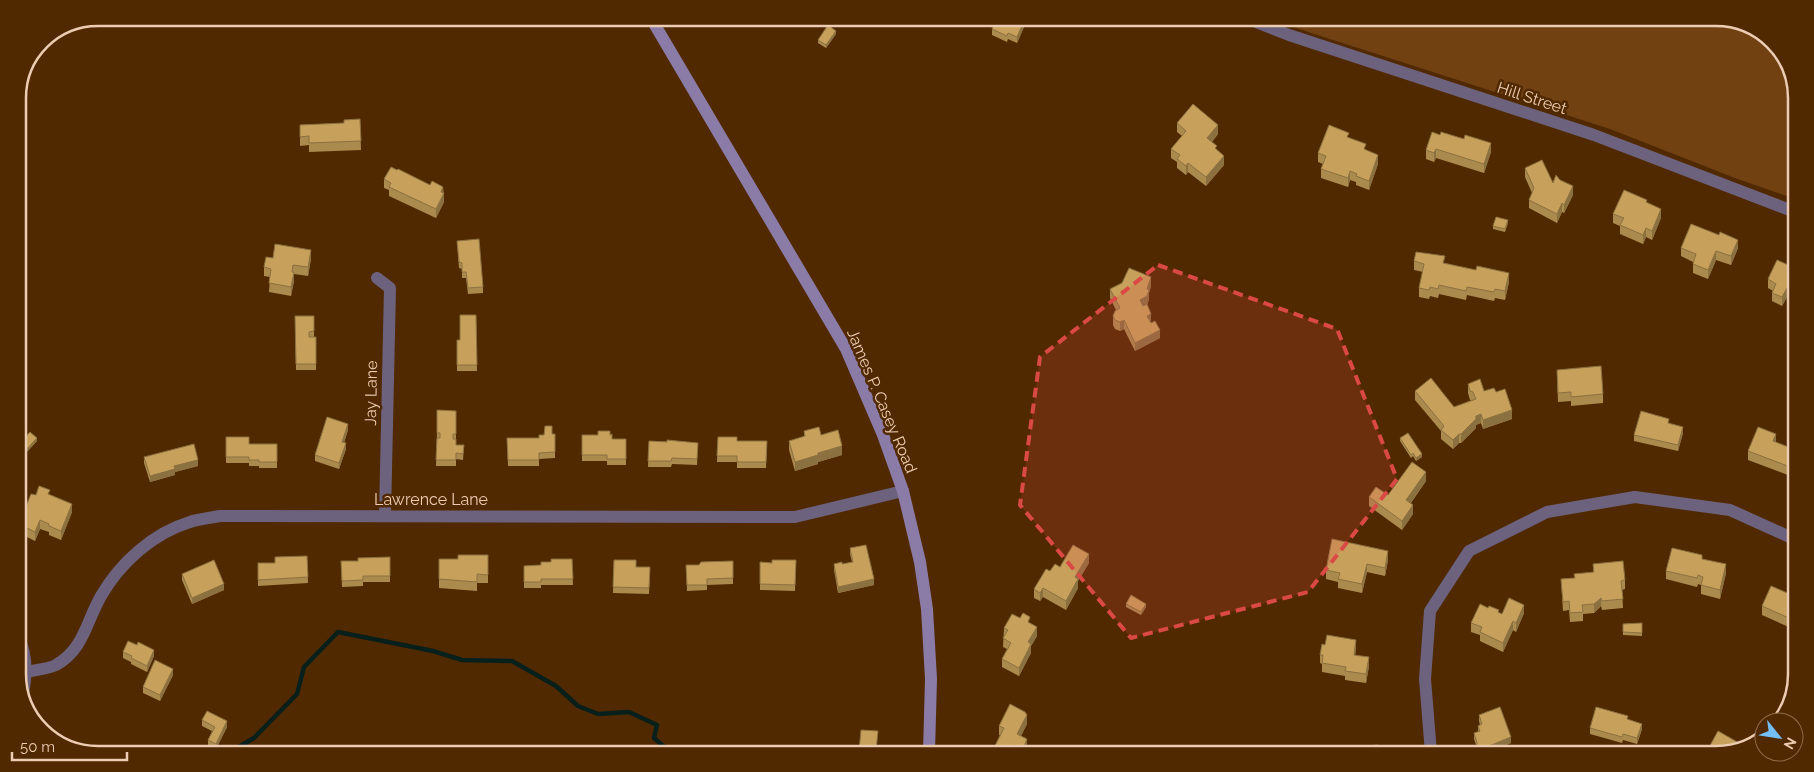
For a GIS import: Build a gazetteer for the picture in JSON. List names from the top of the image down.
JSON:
{
  "streets": {
    "main road": ["James P. Casey Road"],
    "street": ["Hill Street", "Jay Lane", "Lawrence Lane"]
  },
  "crossings": [
    ["Jay Lane", "Lawrence Lane"],
    ["James P. Casey Road", "Lawrence Lane"]
  ],
  "scale_bar": "50 m",
  "north": "bottom right"
}
